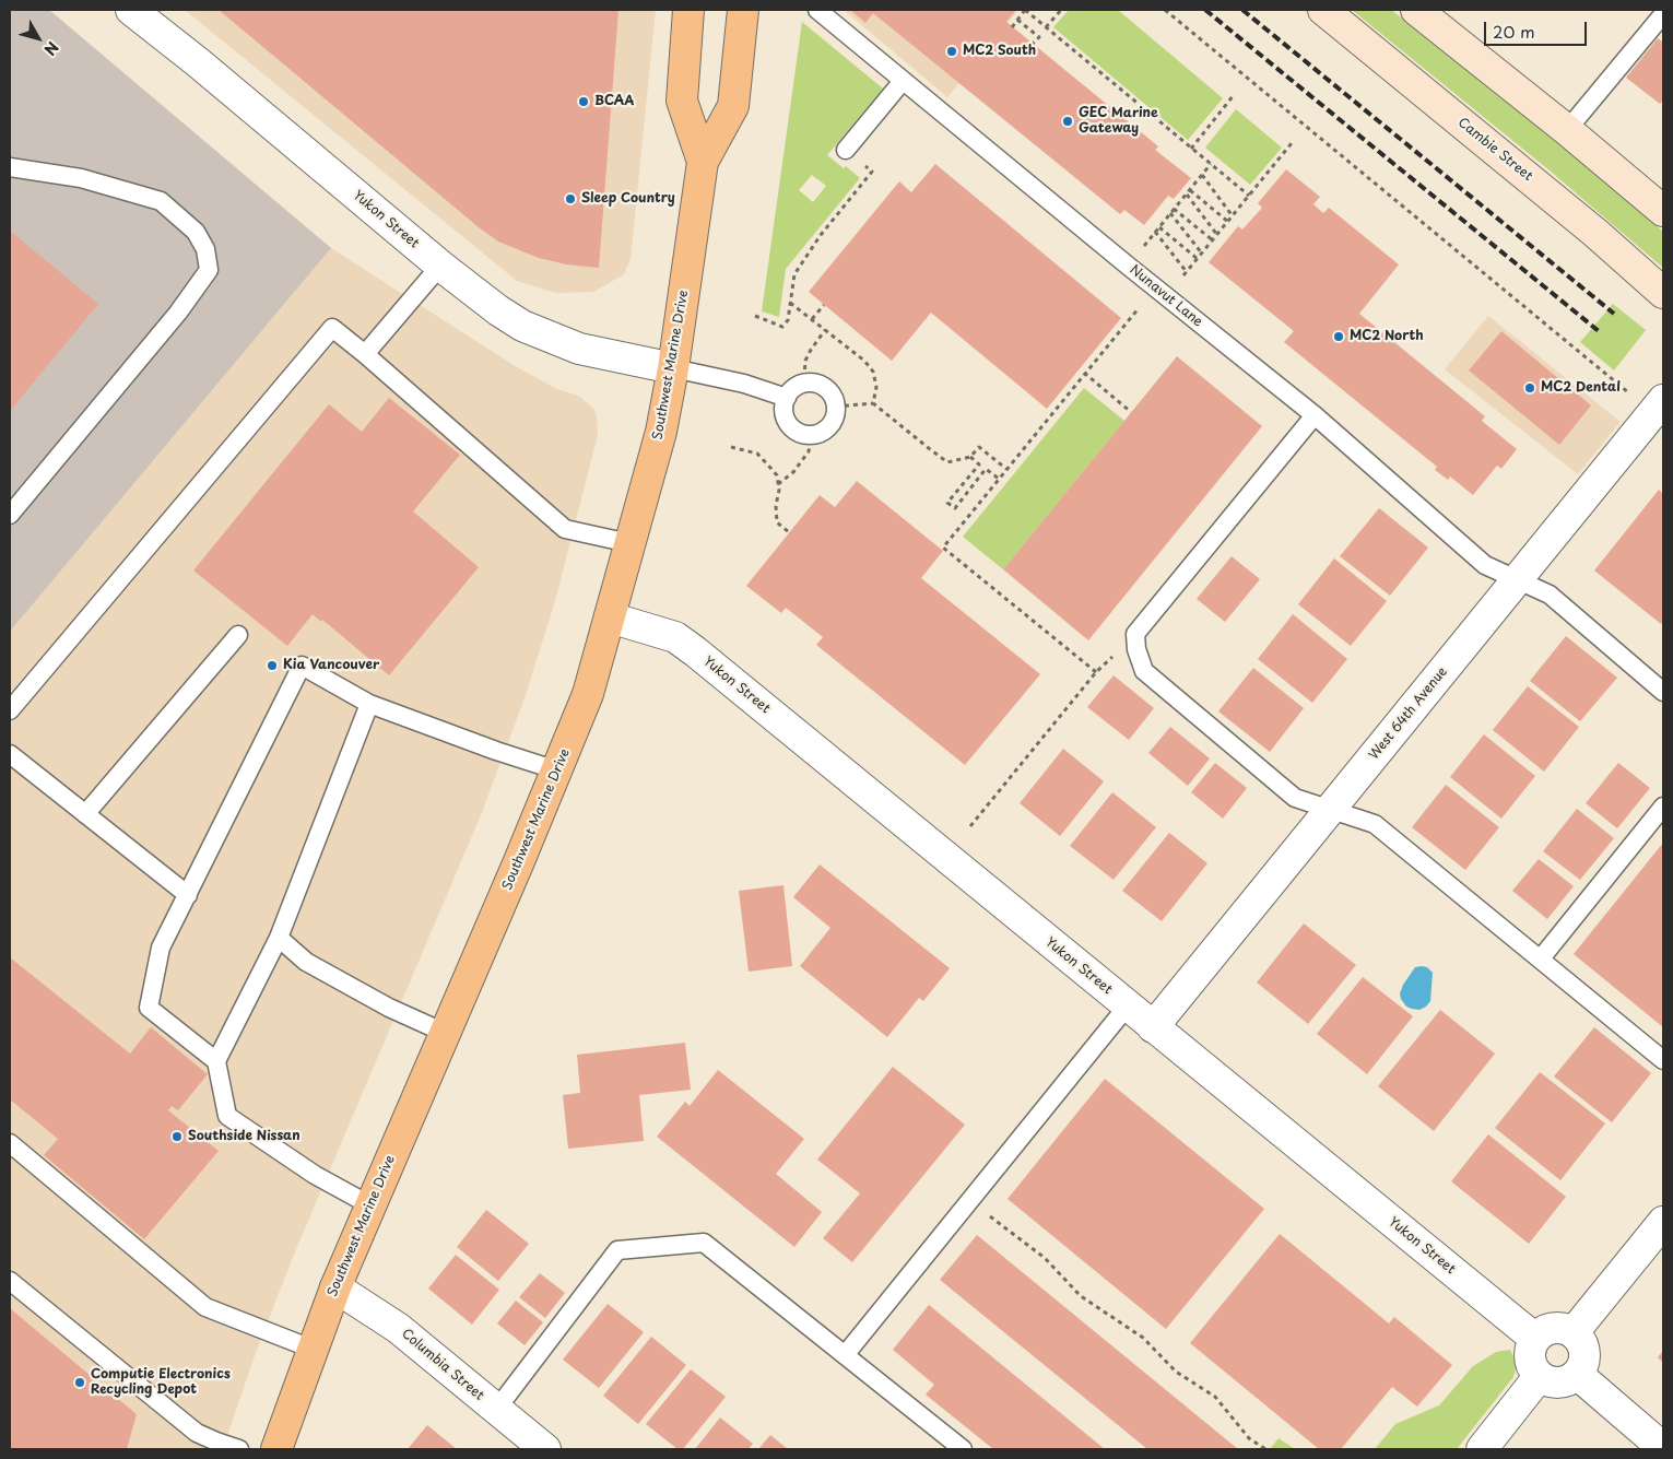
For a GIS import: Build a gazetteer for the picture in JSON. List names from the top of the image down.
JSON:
{
  "streets": {
    "main road": ["Cambie Street", "Southwest Marine Drive"],
    "street": ["Yukon Street", "West 64th Avenue", "Columbia Street"],
    "lane": ["Nunavut Lane"]
  },
  "crossings": [
    ["Yukon Street", "Southwest Marine Drive"],
    ["Yukon Street", "West 64th Avenue"],
    ["Nunavut Lane", "West 64th Avenue"],
    ["Southwest Marine Drive", "Columbia Street"]
  ],
  "places": [
    "MC2 South",
    "BCAA",
    "GEC Marine Gateway",
    "Sleep Country",
    "MC2 North",
    "MC2 Dental",
    "Kia Vancouver",
    "Southside Nissan",
    "Computie Electronics Recycling Depot"
  ],
  "scale_bar": "20 m",
  "north": "bottom right"
}
